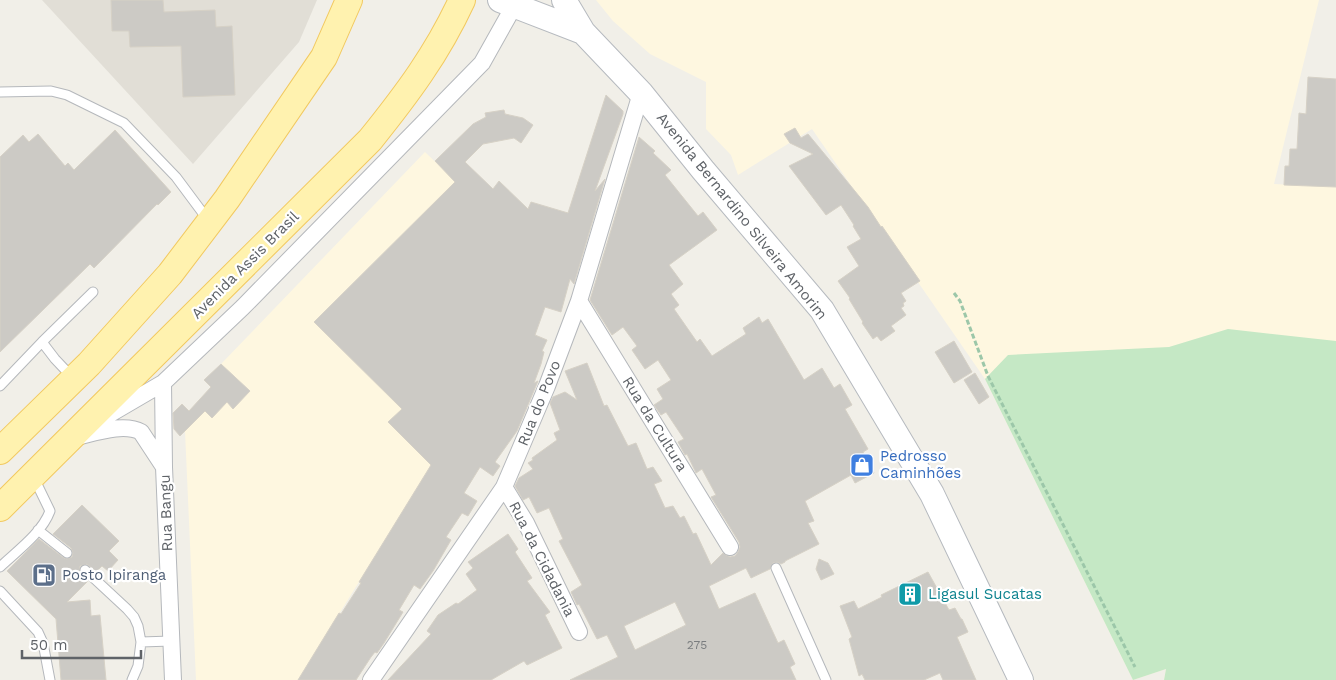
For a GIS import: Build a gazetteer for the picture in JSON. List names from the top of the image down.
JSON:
{
  "streets": {
    "main road": ["Avenida Bernardino Silveira Amorim", "Avenida Assis Brasil"],
    "street": [
      "Rua do Povo",
      "Rua da Cultura",
      "Rua Bangu",
      "Rua da Cidadania"
    ]
  },
  "crossings": [
    ["Avenida Bernardino Silveira Amorim", "Rua do Povo"],
    ["Avenida Assis Brasil", "Rua Bangu"],
    ["Rua do Povo", "Rua da Cultura"],
    ["Rua do Povo", "Rua da Cidadania"]
  ],
  "places": {
    "shop": ["Pedrosso Caminhões"],
    "fuel station": ["Posto Ipiranga"],
    "building": ["Ligasul Sucatas"]
  },
  "house_numbers": ["275"],
  "scale_bar": "50 m"
}
